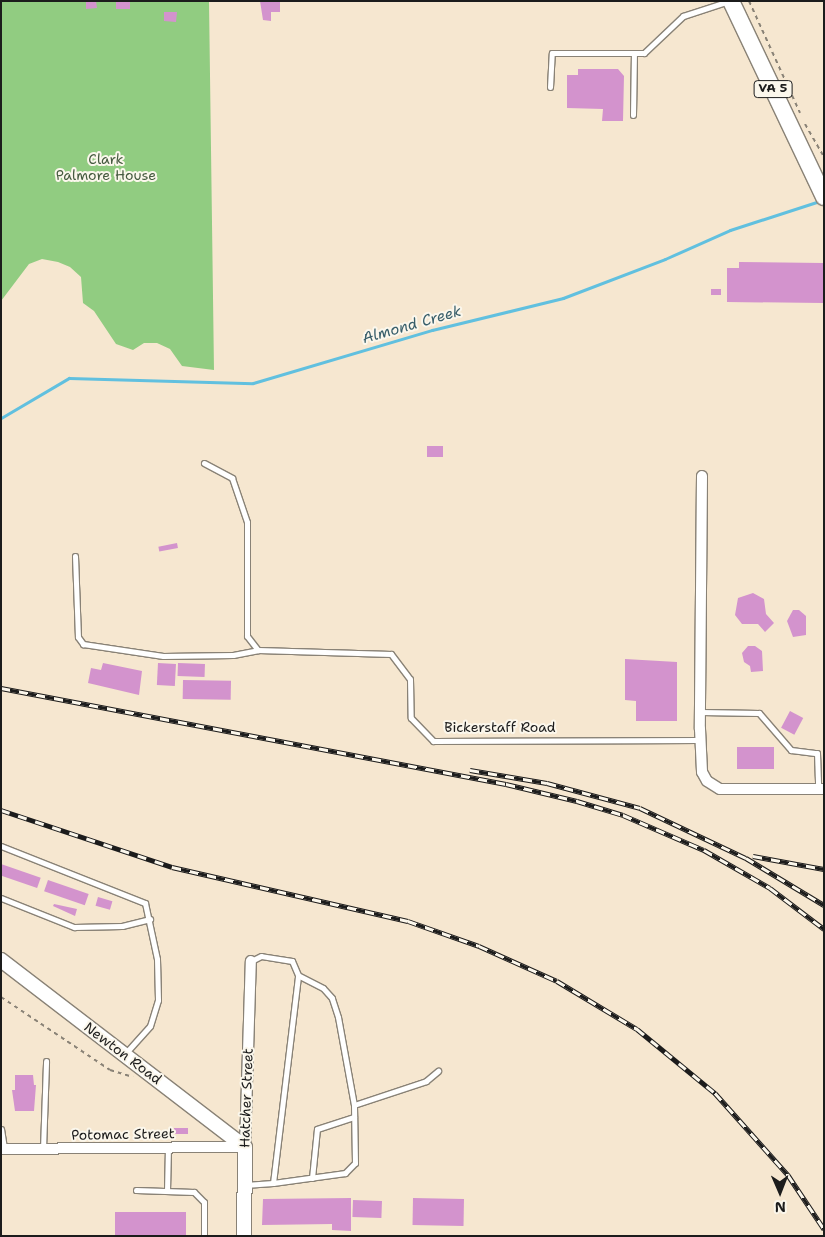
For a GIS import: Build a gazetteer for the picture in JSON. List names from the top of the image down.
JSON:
{
  "streets": {
    "main road": ["VA 5"],
    "street": ["Newton Road", "Hatcher Street", "Potomac Street"],
    "lane": ["Bickerstaff Road"]
  },
  "crossings": [
    ["Newton Road", "Hatcher Street"],
    ["Newton Road", "Potomac Street"],
    ["Hatcher Street", "Potomac Street"]
  ],
  "water": ["Almond Creek"],
  "parks": ["Clark Palmore House"],
  "north": "bottom"
}
